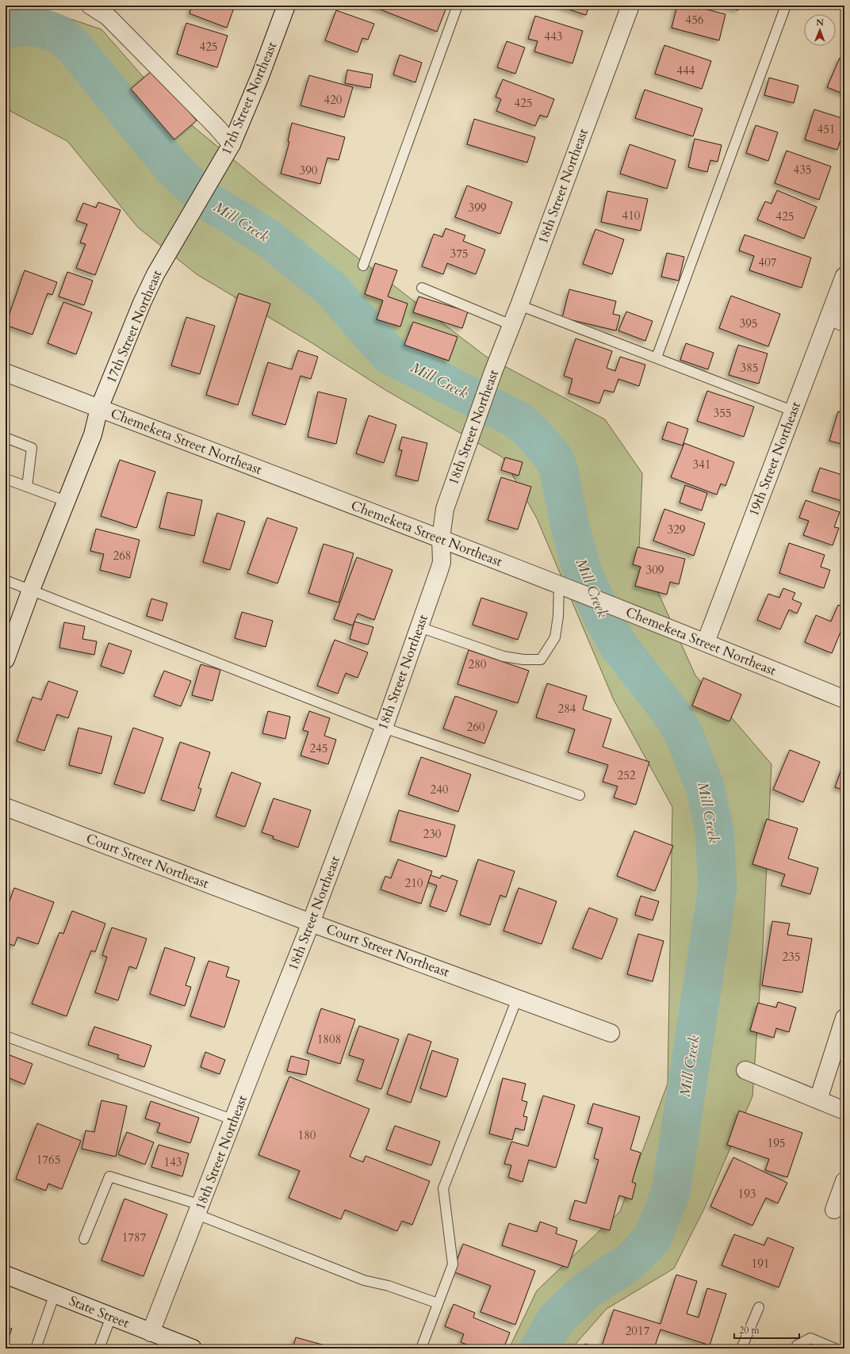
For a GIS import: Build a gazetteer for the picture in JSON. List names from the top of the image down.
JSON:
{
  "streets": {
    "street": [
      "17th Street Northeast",
      "18th Street Northeast",
      "Chemeketa Street Northeast",
      "19th Street Northeast",
      "Court Street Northeast",
      "State Street"
    ]
  },
  "crossings": [
    ["17th Street Northeast", "Chemeketa Street Northeast"],
    ["18th Street Northeast", "Chemeketa Street Northeast"],
    ["18th Street Northeast", "Court Street Northeast"],
    ["18th Street Northeast", "State Street"],
    ["Chemeketa Street Northeast", "19th Street Northeast"]
  ],
  "water": ["Mill Creek"],
  "house_numbers": [
    "456",
    "443",
    "425",
    "444",
    "420",
    "425",
    "451",
    "435",
    "390",
    "399",
    "410",
    "425",
    "375",
    "407",
    "395",
    "385",
    "355",
    "341",
    "329",
    "268",
    "309",
    "280",
    "284",
    "260",
    "245",
    "252",
    "240",
    "230",
    "210",
    "235",
    "1808",
    "180",
    "195",
    "1765",
    "143",
    "193",
    "1787",
    "191",
    "2017"
  ],
  "scale_bar": "20 m",
  "north": "top"
}
